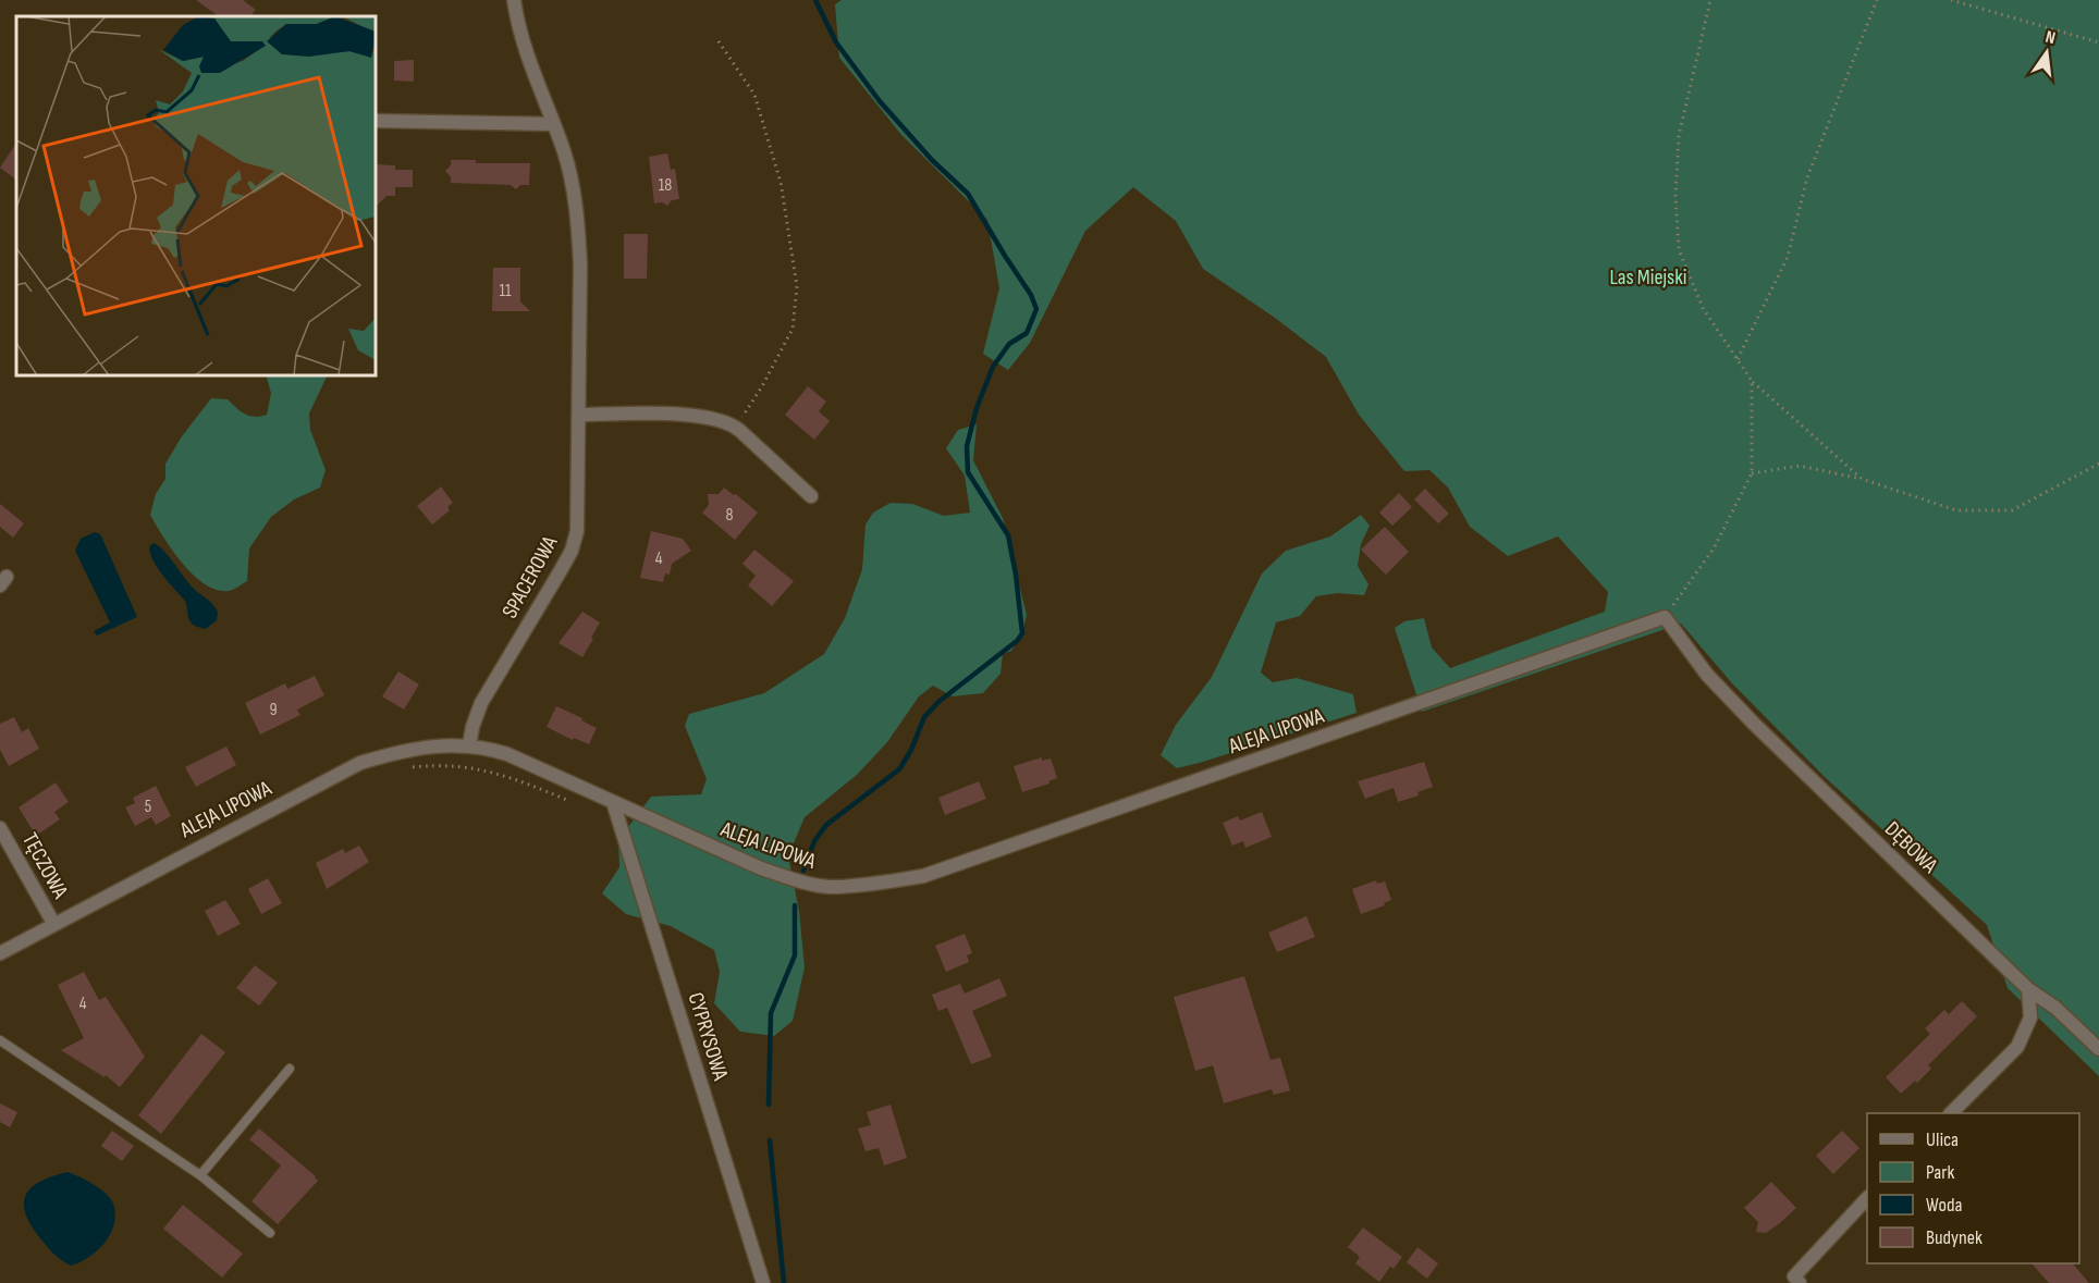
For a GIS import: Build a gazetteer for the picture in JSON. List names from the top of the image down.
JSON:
{
  "streets": {
    "street": [
      "SPACEROWA",
      "ALEJA LIPOWA",
      "DĘBOWA",
      "TĘCZOWA",
      "CYPRYSOWA"
    ]
  },
  "crossings": [
    ["SPACEROWA", "ALEJA LIPOWA"],
    ["ALEJA LIPOWA", "DĘBOWA"],
    ["ALEJA LIPOWA", "TĘCZOWA"],
    ["ALEJA LIPOWA", "CYPRYSOWA"]
  ],
  "parks": ["Las Miejski"],
  "house_numbers": [
    "18",
    "11",
    "8",
    "4",
    "9",
    "5",
    "4"
  ],
  "legend": [
    "Ulica",
    "Park",
    "Woda",
    "Budynek"
  ],
  "north": "top"
}
